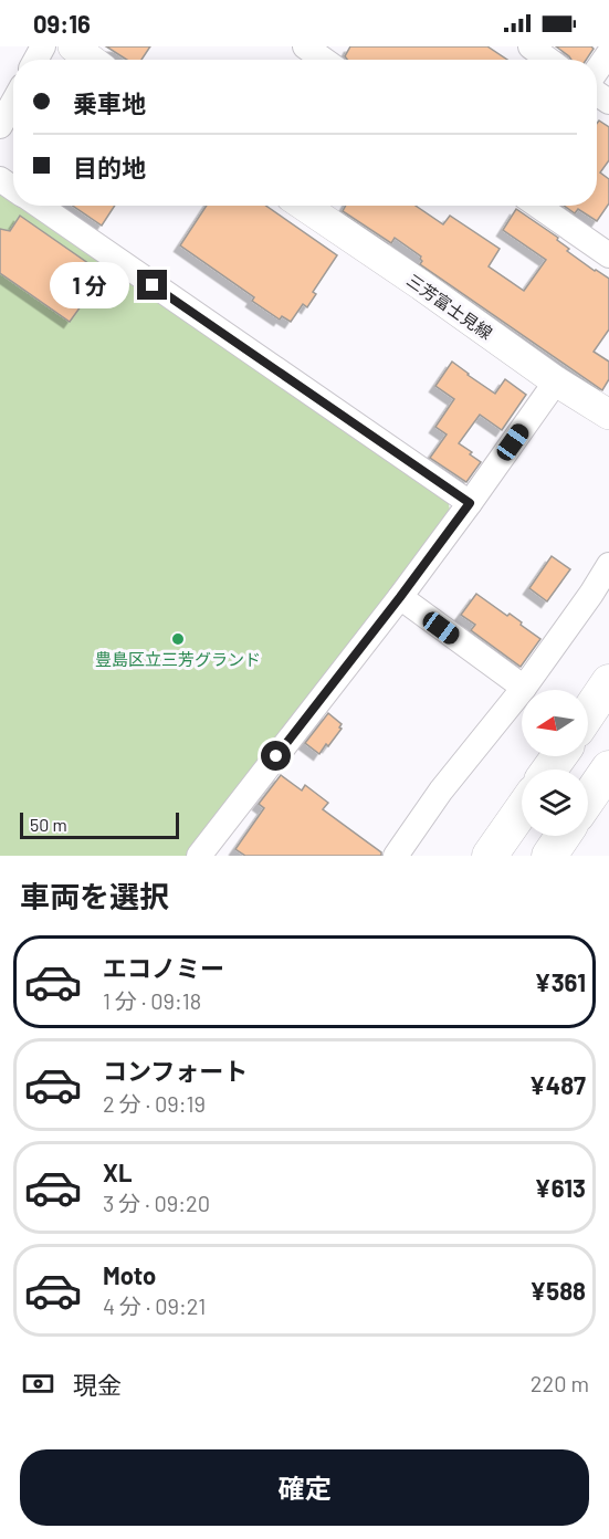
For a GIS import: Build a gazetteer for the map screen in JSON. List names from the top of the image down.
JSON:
{
  "streets": {
    "main road": ["三芳富士見線"]
  },
  "places": ["豊島区立三芳グランド"],
  "scale_bar": "50 m",
  "north": "left",
  "page": {
    "status": "09:16",
    "banner": ["乗車地", "目的地"],
    "bubble": "1 分",
    "scale": "50 m",
    "heading": "車両を選択",
    "list": [
      {
        "name": "エコノミー",
        "note": "1 分 · 09:18",
        "value": "¥361"
      },
      {
        "name": "コンフォート",
        "note": "2 分 · 09:19",
        "value": "¥487"
      },
      {
        "name": "XL",
        "note": "3 分 · 09:20",
        "value": "¥613"
      },
      {
        "name": "Moto",
        "note": "4 分 · 09:21",
        "value": "¥588"
      }
    ],
    "pay": ["現金", "220 m"],
    "buttons": "確定"
  }
}
